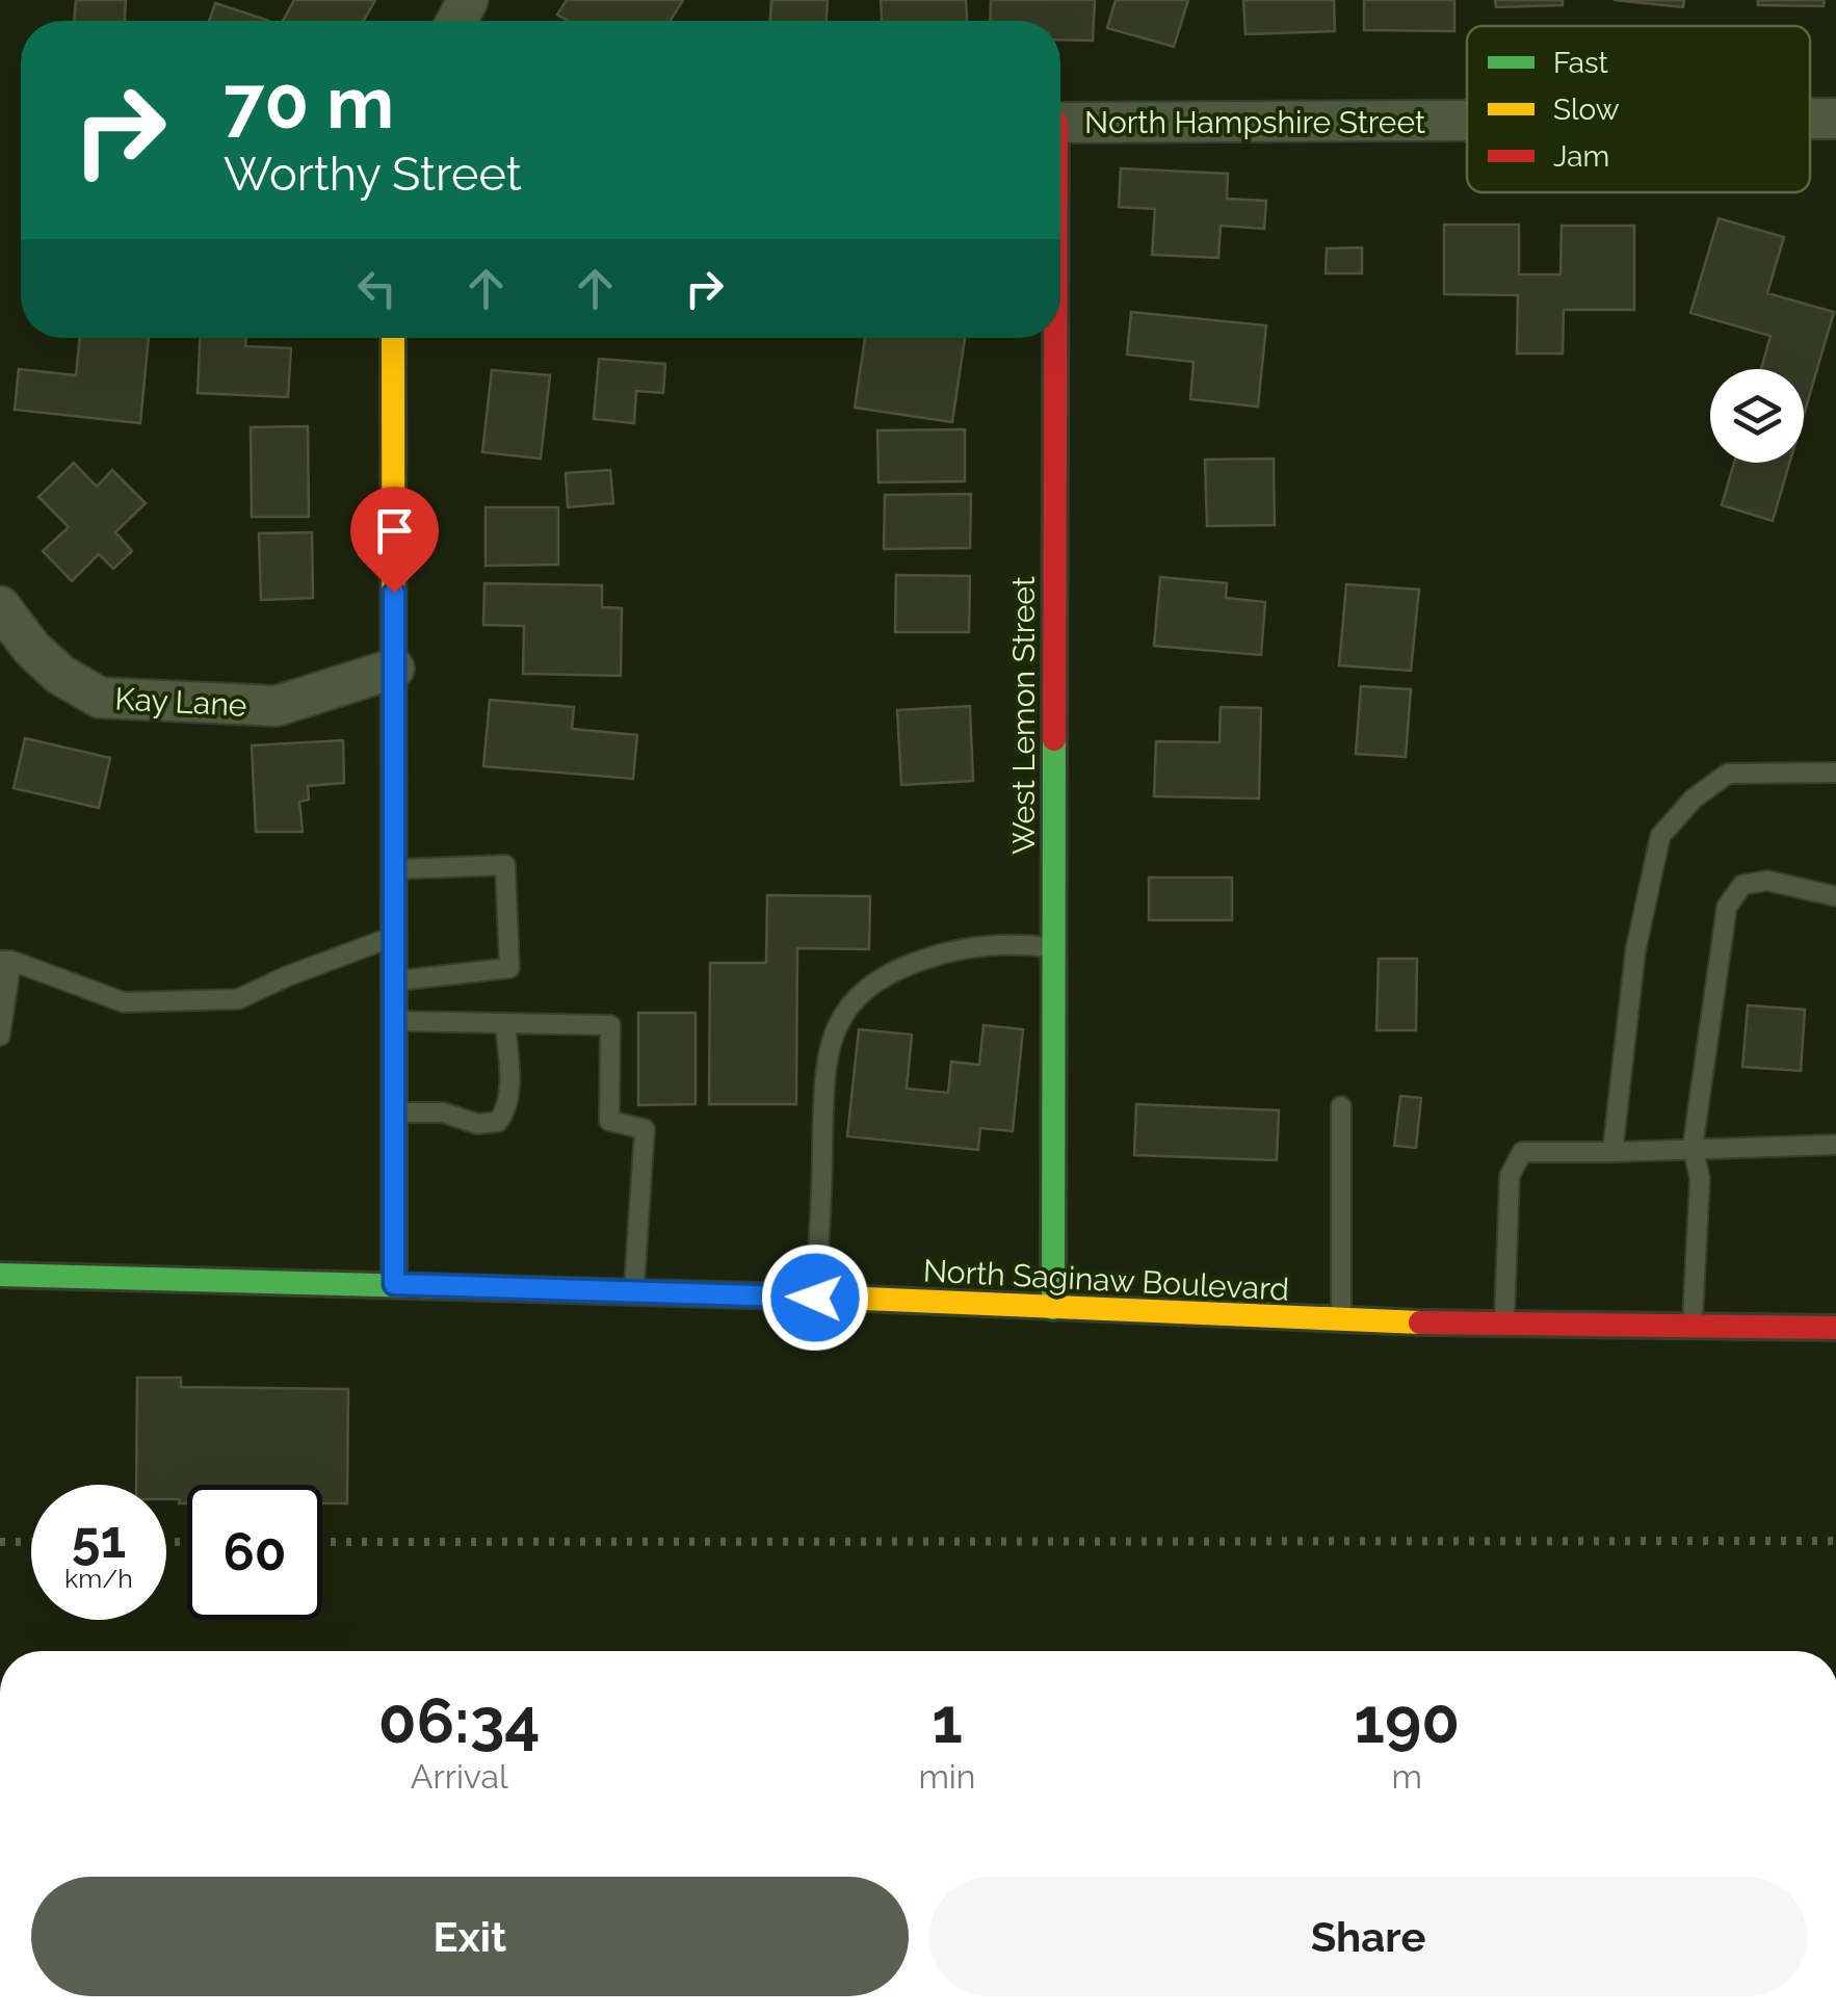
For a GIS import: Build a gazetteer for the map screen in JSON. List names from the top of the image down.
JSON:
{
  "streets": {
    "street": [
      "North Hampshire Street",
      "Kay Lane",
      "West Lemon Street",
      "North Saginaw Boulevard"
    ]
  },
  "crossings": [
    ["West Lemon Street", "North Saginaw Boulevard"]
  ],
  "legend": ["Fast", "Slow", "Jam"],
  "page": {
    "turn": ["70 m", "Worthy Street"],
    "speed": "51 km/h",
    "limit": "60",
    "eta": [
      "06:34",
      "Arrival",
      "1",
      "min",
      "190",
      "m"
    ],
    "buttons": ["Exit", "Share"]
  }
}
